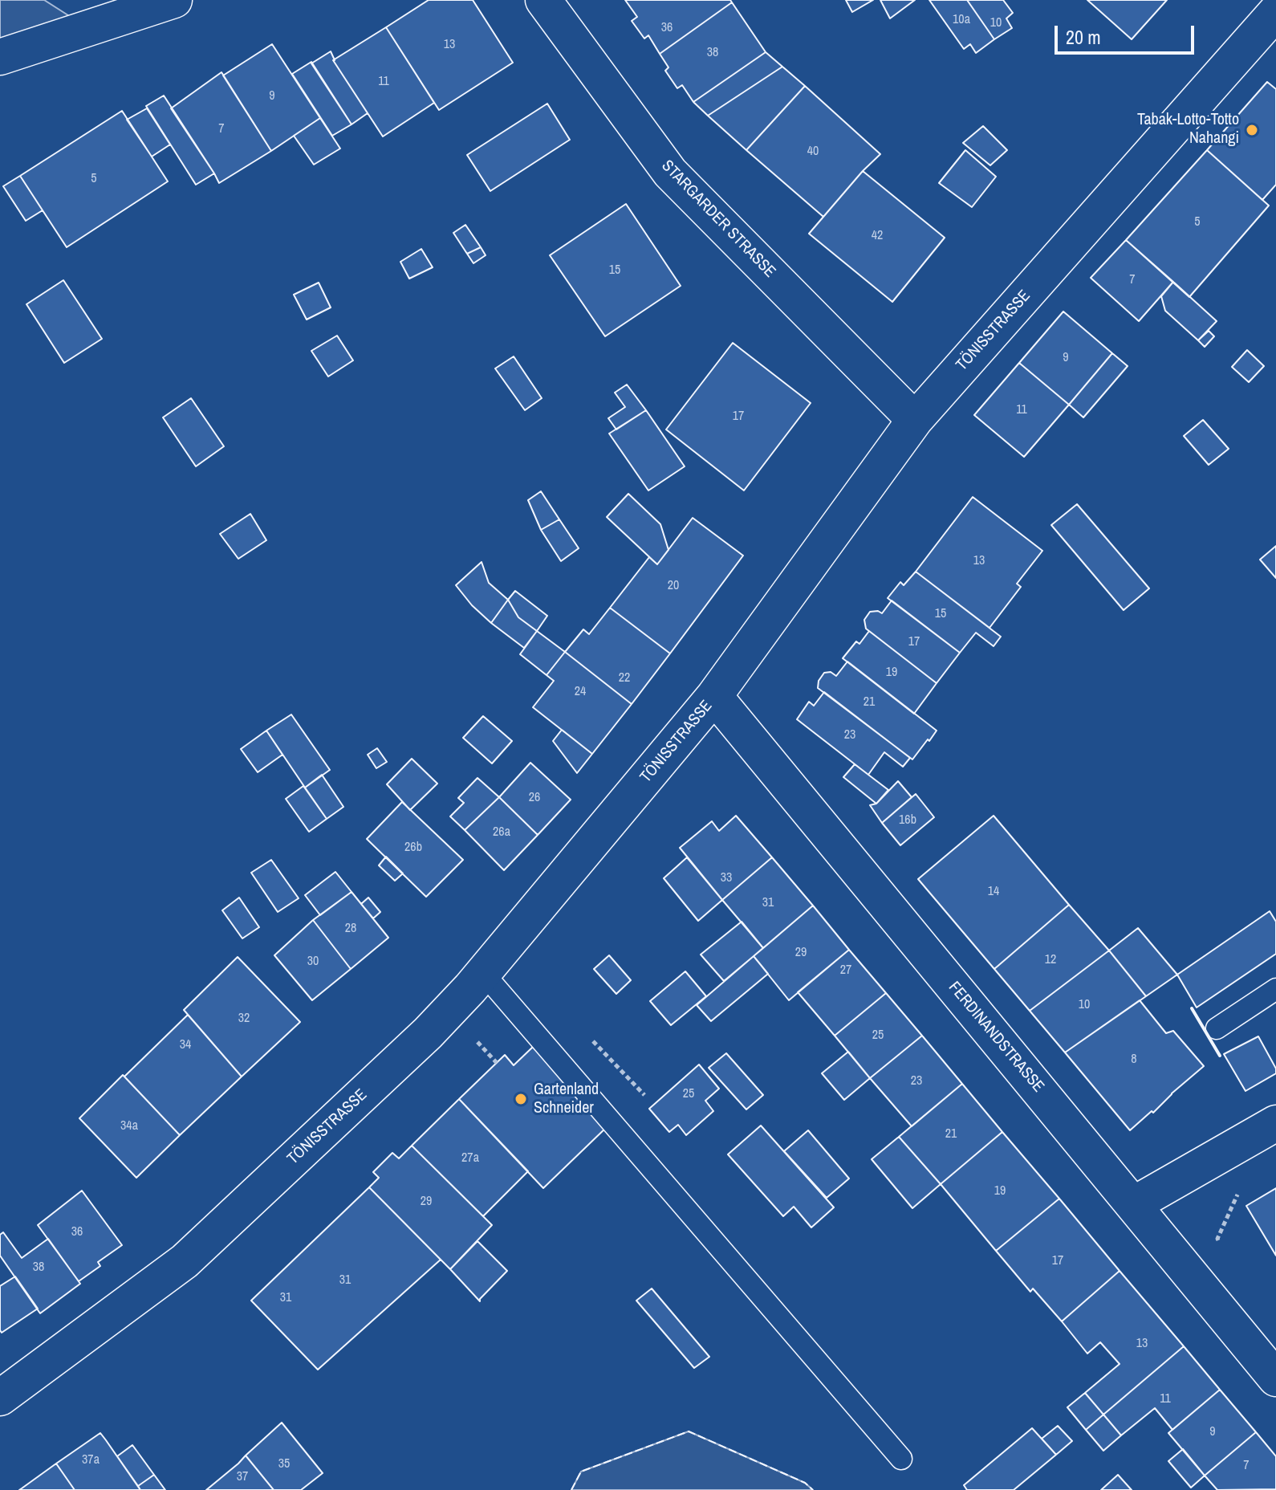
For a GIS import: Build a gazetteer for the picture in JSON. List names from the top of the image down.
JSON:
{
  "streets": {
    "street": ["STARGARDER STRASSE", "TÖNISSTRASSE", "FERDINANDSTRASSE"]
  },
  "crossings": [
    ["STARGARDER STRASSE", "TÖNISSTRASSE"],
    ["TÖNISSTRASSE", "FERDINANDSTRASSE"]
  ],
  "places": ["Tabak-Lotto-Totto Nahangi", "Gartenland Schneider"],
  "house_numbers": [
    "10a",
    "10",
    "36",
    "13",
    "38",
    "11",
    "9",
    "7",
    "40",
    "5",
    "5",
    "42",
    "15",
    "7",
    "9",
    "11",
    "17",
    "13",
    "20",
    "15",
    "17",
    "19",
    "22",
    "24",
    "21",
    "23",
    "26",
    "16b",
    "26a",
    "26b",
    "33",
    "14",
    "31",
    "28",
    "29",
    "12",
    "30",
    "27",
    "10",
    "32",
    "25",
    "34",
    "8",
    "23",
    "25",
    "34a",
    "21",
    "27a",
    "19",
    "29",
    "36",
    "17",
    "38",
    "31",
    "31",
    "13",
    "11",
    "9",
    "37a",
    "35",
    "7",
    "37"
  ],
  "scale_bar": "20 m"
}
